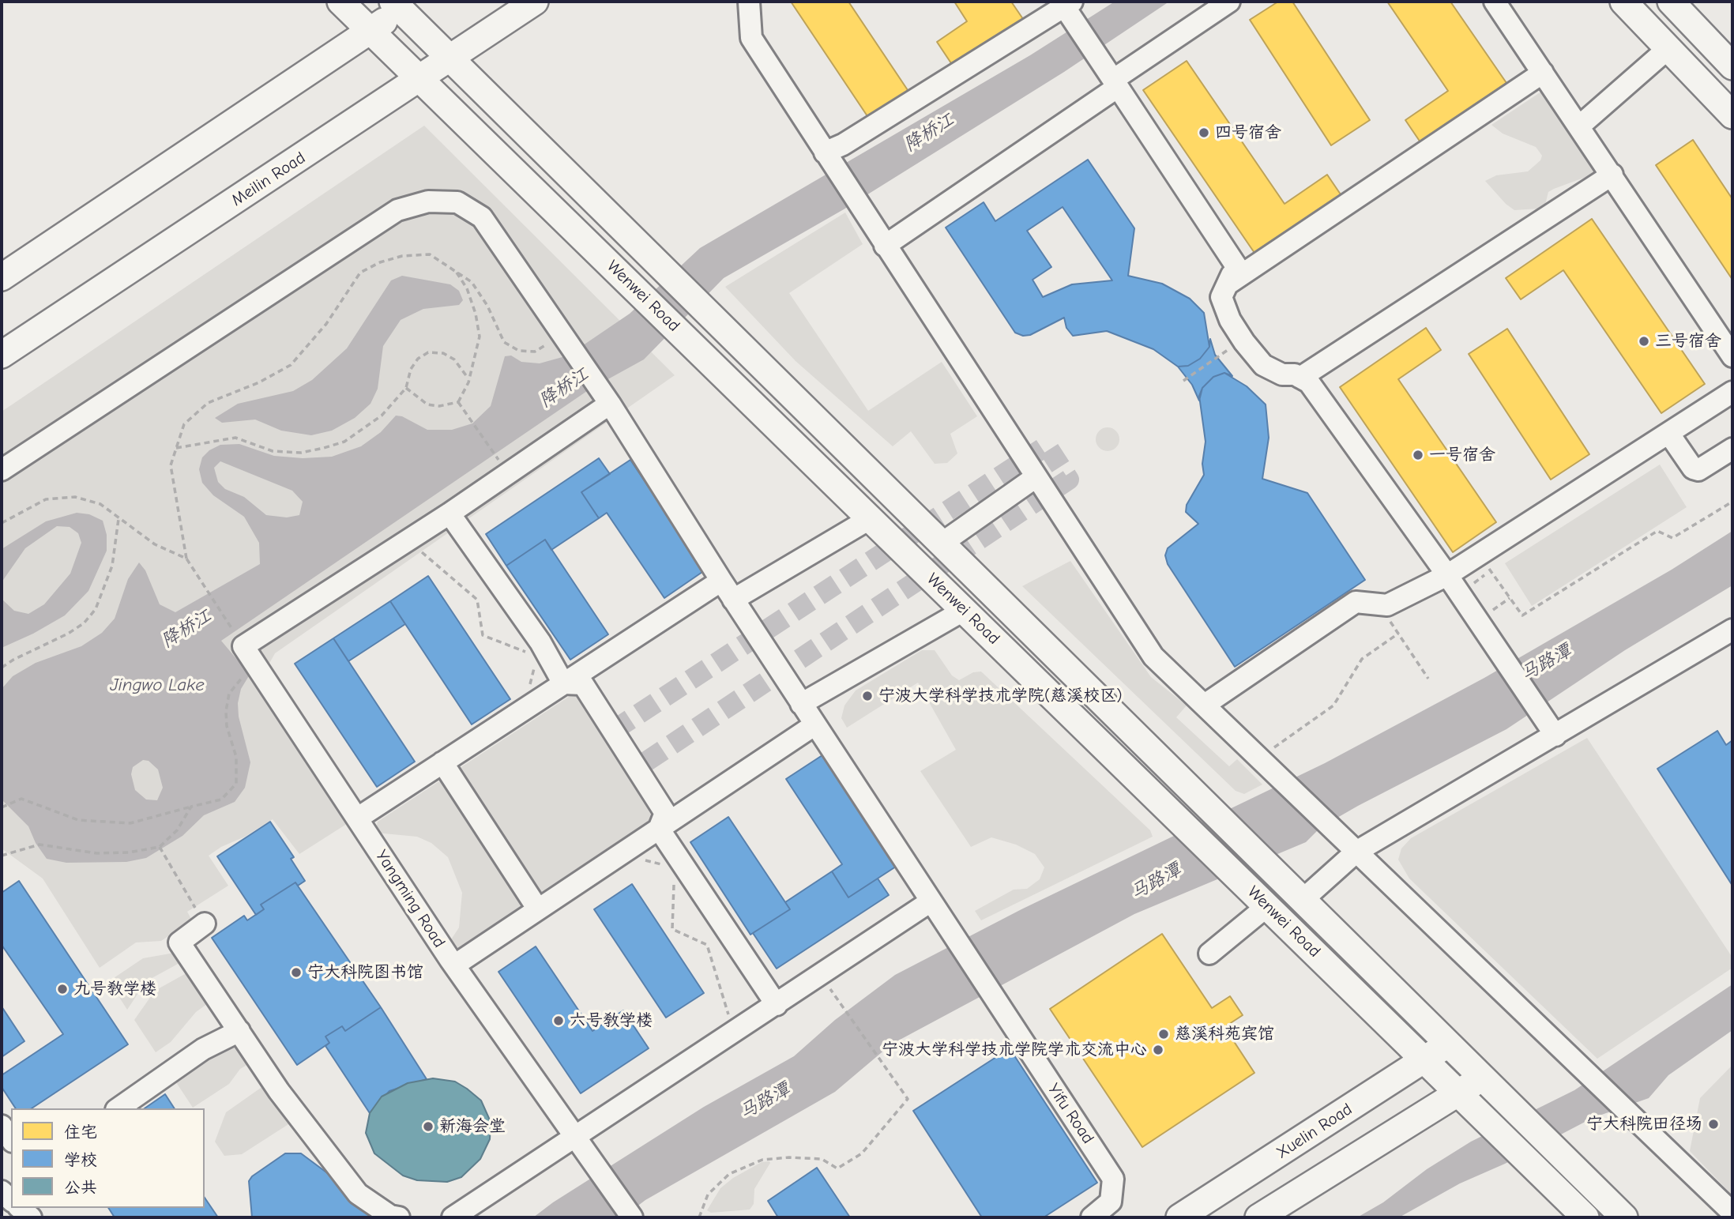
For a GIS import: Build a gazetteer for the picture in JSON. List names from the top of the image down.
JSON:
{
  "streets": {
    "main road": ["Meilin Road", "Wenwei Road", "Xuelin Road"],
    "street": ["Yangming Road", "Yifu Road"]
  },
  "crossings": [
    ["Meilin Road", "Wenwei Road"],
    ["Wenwei Road", "Xuelin Road"]
  ],
  "water": ["降桥江", "马路潭", "Jingwo Lake"],
  "places": [
    "四号宿舍",
    "三号宿舍",
    "一号宿舍",
    "宁波大学科学技术学院(慈溪校区)",
    "宁大科院图书馆",
    "九号教学楼",
    "六号教学楼",
    "慈溪科苑宾馆",
    "宁波大学科学技术学院学术交流中心",
    "宁大科院田径场",
    "新海会堂"
  ],
  "legend": ["住宅", "学校", "公共"]
}
